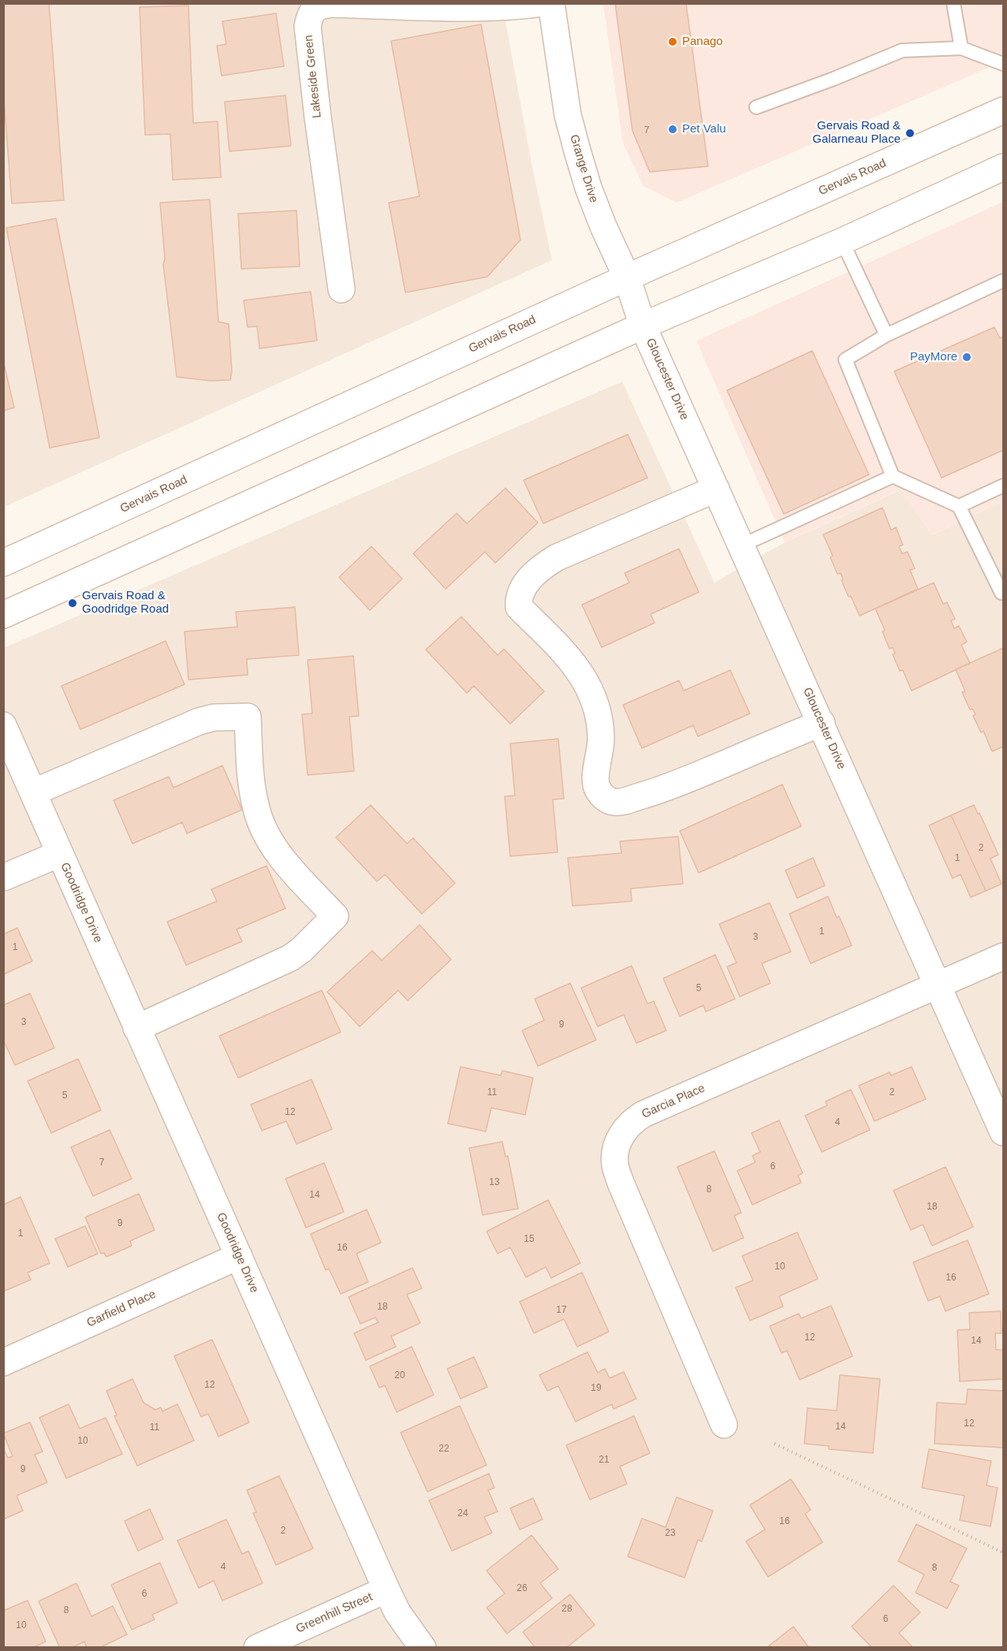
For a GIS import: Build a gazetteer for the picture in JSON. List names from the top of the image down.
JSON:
{
  "streets": {
    "street": [
      "Lakeside Green",
      "Grange Drive",
      "Gervais Road",
      "Gloucester Drive",
      "Goodridge Drive",
      "Garcia Place",
      "Garfield Place",
      "Greenhill Street"
    ]
  },
  "crossings": [
    ["Grange Drive", "Gervais Road"],
    ["Grange Drive", "Gloucester Drive"],
    ["Gloucester Drive", "Garcia Place"],
    ["Goodridge Drive", "Garfield Place"],
    ["Goodridge Drive", "Greenhill Street"]
  ],
  "places": [
    "Panago",
    "Pet Valu",
    "Gervais Road & Galarneau Place",
    "PayMore",
    "Gervais Road & Goodridge Road"
  ],
  "house_numbers": [
    "7",
    "2",
    "1",
    "1",
    "3",
    "1",
    "5",
    "3",
    "9",
    "11",
    "2",
    "5",
    "12",
    "4",
    "7",
    "6",
    "13",
    "8",
    "14",
    "18",
    "9",
    "1",
    "15",
    "16",
    "10",
    "16",
    "18",
    "17",
    "12",
    "14",
    "20",
    "12",
    "19",
    "12",
    "14",
    "11",
    "10",
    "22",
    "21",
    "9",
    "24",
    "16",
    "2",
    "23",
    "4",
    "8",
    "26",
    "6",
    "28",
    "8",
    "6",
    "10"
  ]
}
